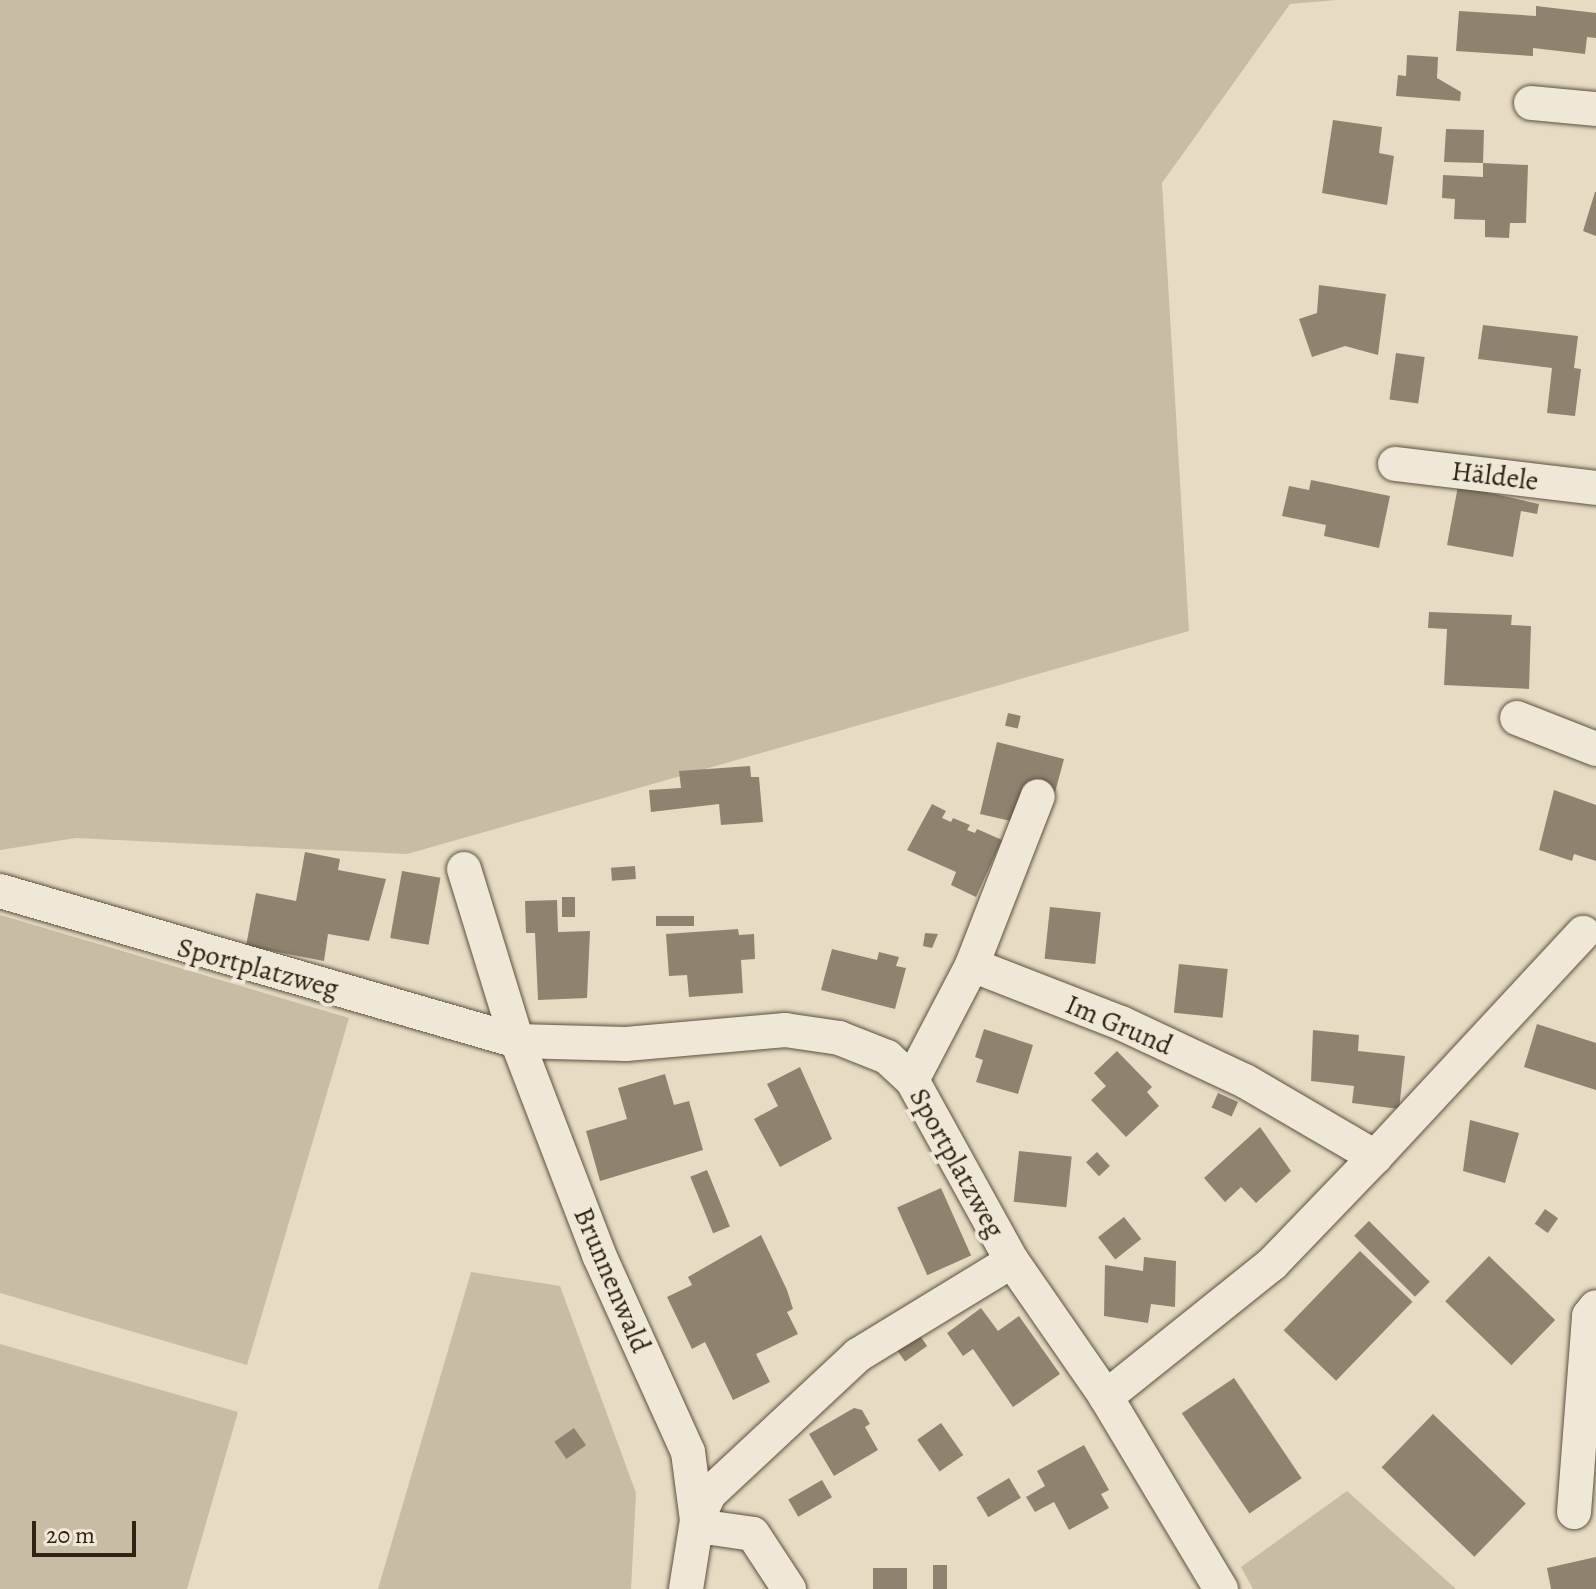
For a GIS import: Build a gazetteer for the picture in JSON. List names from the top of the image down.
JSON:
{
  "streets": {
    "street": [
      "Häldele",
      "Sportplatzweg",
      "Im Grund",
      "Brunnenwald"
    ]
  },
  "crossings": [
    ["Sportplatzweg", "Brunnenwald"]
  ],
  "scale_bar": "20 m"
}
